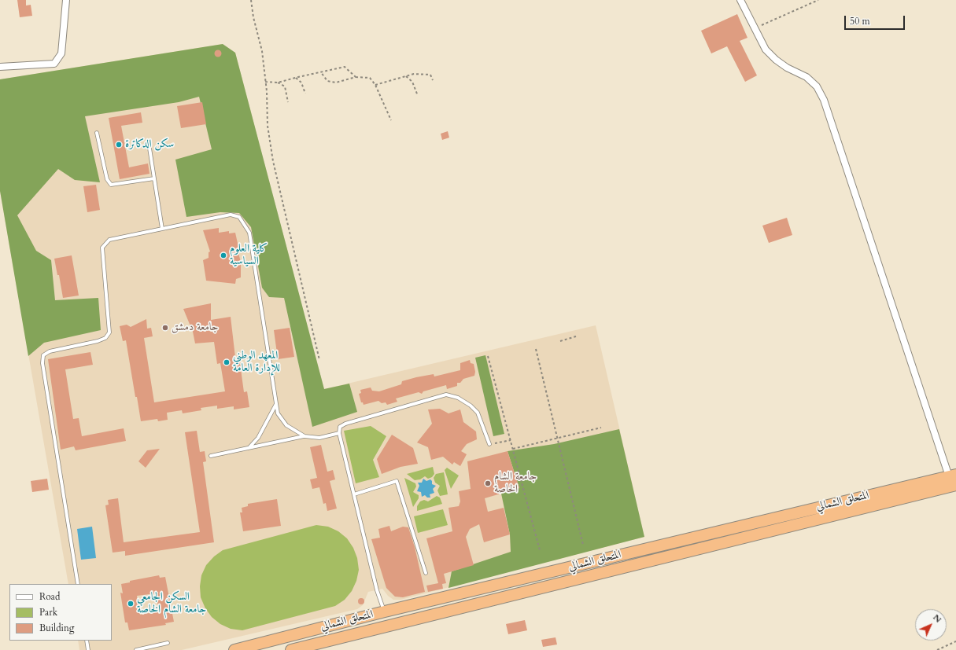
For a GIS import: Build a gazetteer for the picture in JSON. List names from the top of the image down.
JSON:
{
  "streets": {
    "highway": ["المتحلق الشمالي"]
  },
  "places": [
    "سكن الدكاترة",
    "كلية العلوم السياسية",
    "جامعة دمشق",
    "المعهد الوطني للإدارة العامة",
    "جامعة الشام الخاصة",
    "السكن الجامعي جامعة الشام الخاصة"
  ],
  "legend": ["Road", "Park", "Building"],
  "scale_bar": "50 m",
  "north": "top right"
}
